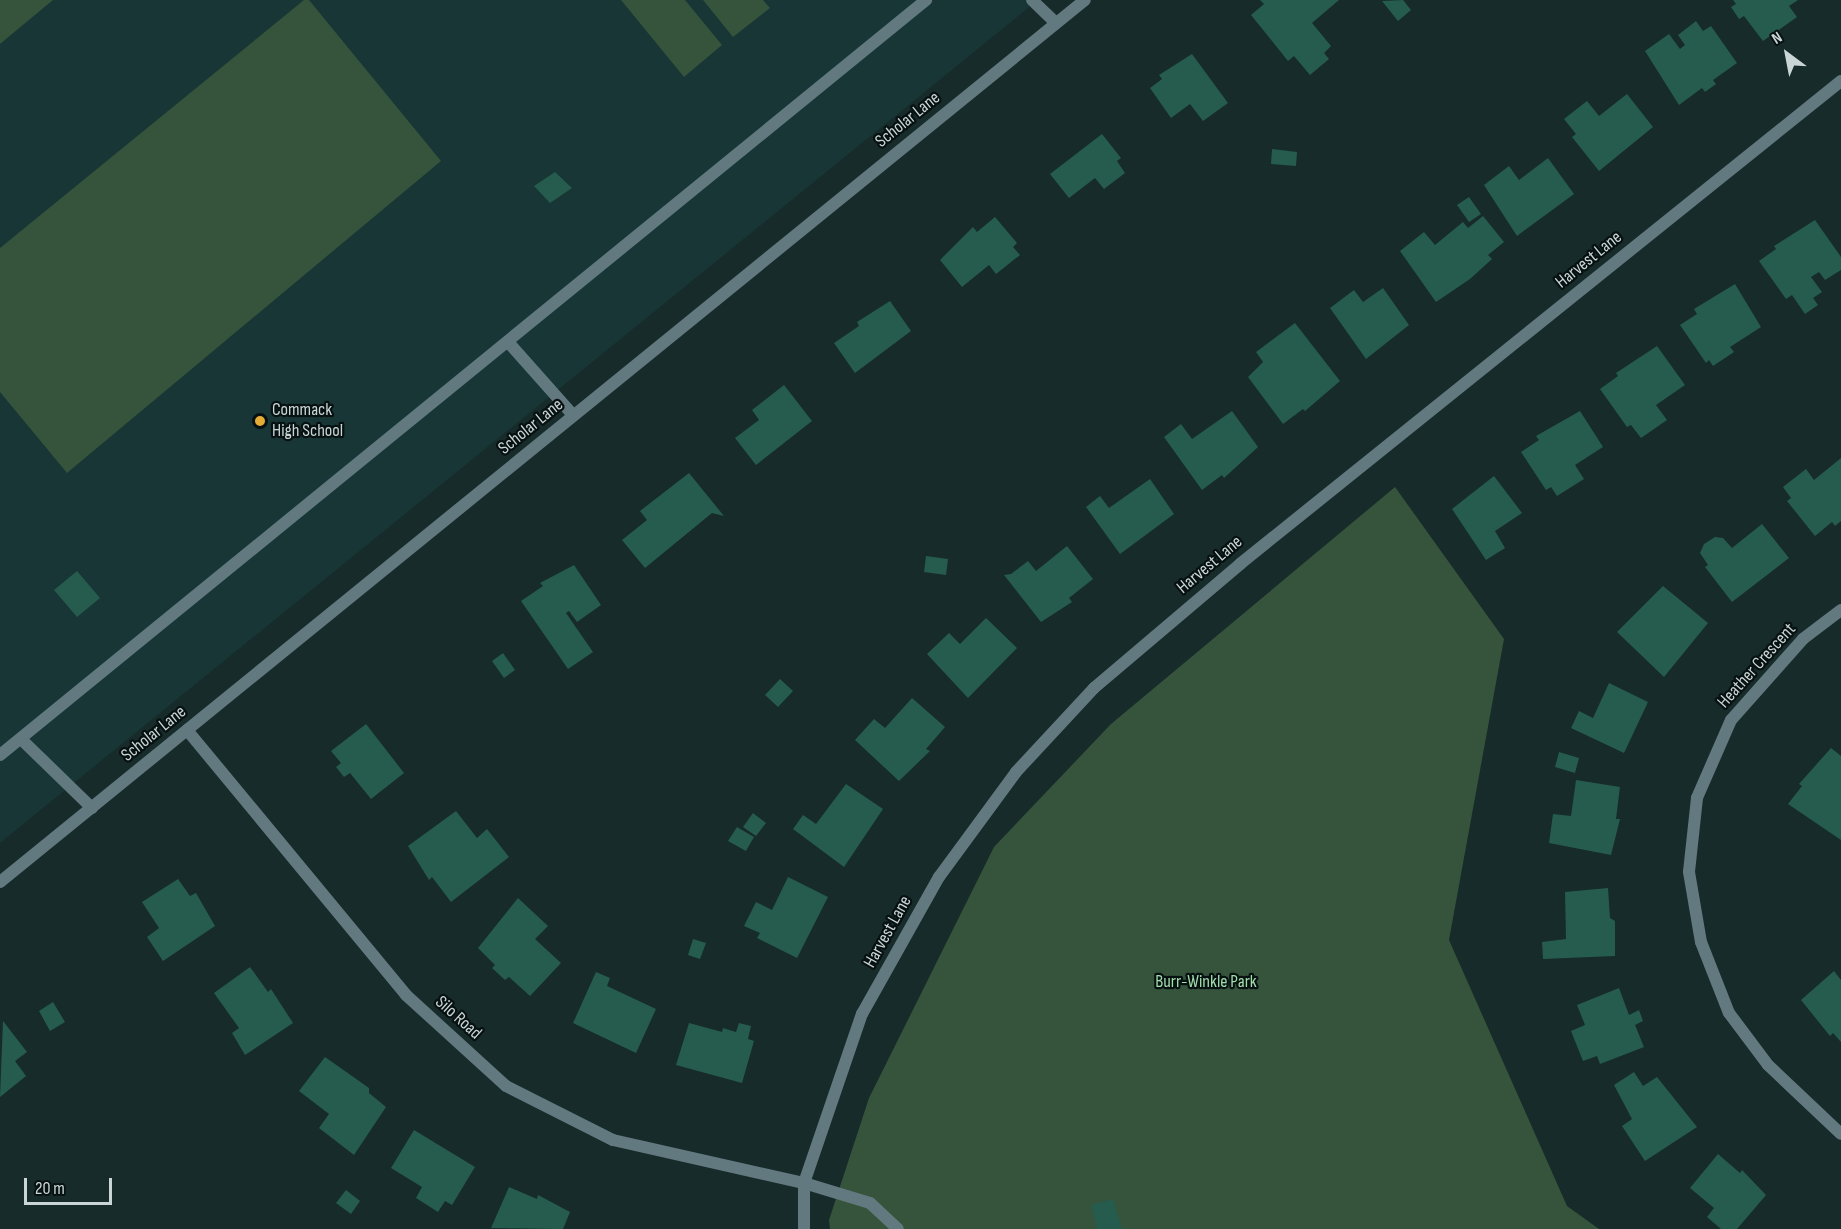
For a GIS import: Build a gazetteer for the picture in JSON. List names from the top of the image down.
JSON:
{
  "streets": {
    "street": [
      "Scholar Lane",
      "Harvest Lane",
      "Heather Crescent",
      "Silo Road"
    ]
  },
  "crossings": [
    ["Scholar Lane", "Silo Road"],
    ["Harvest Lane", "Silo Road"]
  ],
  "parks": ["Burr-Winkle Park"],
  "places": ["Commack High School"],
  "scale_bar": "20 m",
  "north": "top left"
}
